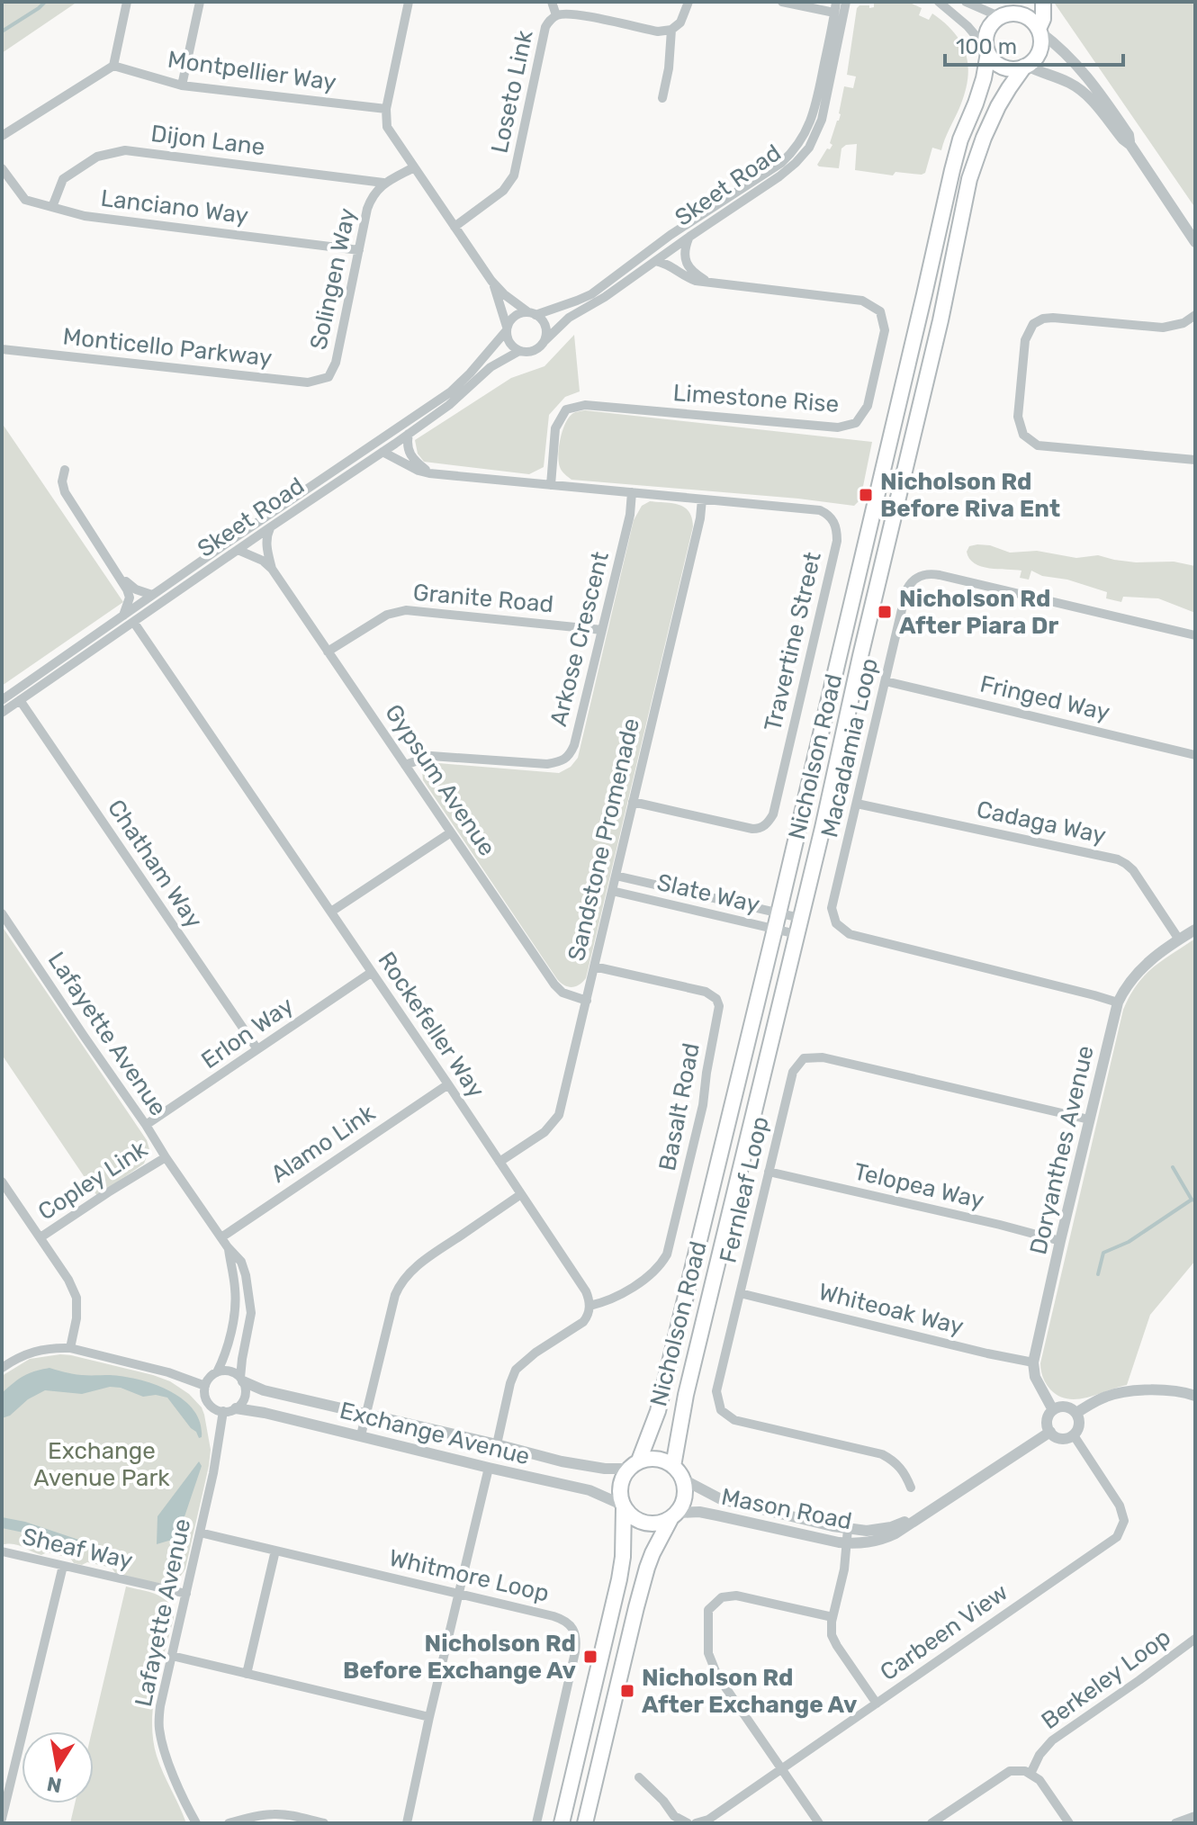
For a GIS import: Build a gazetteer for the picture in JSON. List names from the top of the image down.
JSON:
{
  "streets": {
    "main road": ["Nicholson Road"],
    "street": [
      "Montpellier Way",
      "Loseto Link",
      "Dijon Lane",
      "Skeet Road",
      "Lanciano Way",
      "Solingen Way",
      "Monticello Parkway",
      "Limestone Rise",
      "Granite Road",
      "Arkose Crescent",
      "Travertine Street",
      "Fringed Way",
      "Macadamia Loop",
      "Gypsum Avenue",
      "Cadaga Way",
      "Sandstone Promenade",
      "Chatham Way",
      "Slate Way",
      "Rockefeller Way",
      "Erlon Way",
      "Lafayette Avenue",
      "Basalt Road",
      "Alamo Link",
      "Doryanthes Avenue",
      "Copley Link",
      "Telopea Way",
      "Fernleaf Loop",
      "Whiteoak Way",
      "Exchange Avenue",
      "Mason Road",
      "Sheaf Way",
      "Whitmore Loop",
      "Carbeen View",
      "Berkeley Loop"
    ]
  },
  "crossings": [
    ["Dijon Lane", "Lanciano Way"],
    ["Dijon Lane", "Solingen Way"],
    ["Skeet Road", "Limestone Rise"],
    ["Skeet Road", "Travertine Street"],
    ["Skeet Road", "Gypsum Avenue"],
    ["Skeet Road", "Chatham Way"],
    ["Skeet Road", "Rockefeller Way"],
    ["Lanciano Way", "Solingen Way"],
    ["Solingen Way", "Monticello Parkway"],
    ["Limestone Rise", "Travertine Street"],
    ["Granite Road", "Arkose Crescent"],
    ["Granite Road", "Gypsum Avenue"],
    ["Arkose Crescent", "Travertine Street"],
    ["Arkose Crescent", "Gypsum Avenue"],
    ["Travertine Street", "Sandstone Promenade"],
    ["Fringed Way", "Macadamia Loop"],
    ["Macadamia Loop", "Cadaga Way"],
    ["Macadamia Loop", "Doryanthes Avenue"],
    ["Nicholson Road", "Slate Way"],
    ["Nicholson Road", "Exchange Avenue"],
    ["Nicholson Road", "Mason Road"],
    ["Gypsum Avenue", "Sandstone Promenade"],
    ["Cadaga Way", "Doryanthes Avenue"],
    ["Sandstone Promenade", "Slate Way"],
    ["Sandstone Promenade", "Rockefeller Way"],
    ["Sandstone Promenade", "Basalt Road"],
    ["Chatham Way", "Erlon Way"],
    ["Rockefeller Way", "Erlon Way"],
    ["Rockefeller Way", "Basalt Road"],
    ["Rockefeller Way", "Alamo Link"],
    ["Erlon Way", "Lafayette Avenue"],
    ["Lafayette Avenue", "Alamo Link"],
    ["Lafayette Avenue", "Copley Link"],
    ["Lafayette Avenue", "Exchange Avenue"],
    ["Lafayette Avenue", "Sheaf Way"],
    ["Lafayette Avenue", "Whitmore Loop"],
    ["Doryanthes Avenue", "Telopea Way"],
    ["Doryanthes Avenue", "Fernleaf Loop"],
    ["Doryanthes Avenue", "Whiteoak Way"],
    ["Telopea Way", "Fernleaf Loop"],
    ["Fernleaf Loop", "Whiteoak Way"],
    ["Exchange Avenue", "Mason Road"],
    ["Mason Road", "Carbeen View"]
  ],
  "parks": ["Exchange Avenue Park"],
  "places": {
    "transit": [
      "Nicholson Rd Before Riva Ent",
      "Nicholson Rd After Piara Dr",
      "Nicholson Rd Before Exchange Av",
      "Nicholson Rd After Exchange Av"
    ]
  },
  "scale_bar": "100 m",
  "north": "bottom"
}
